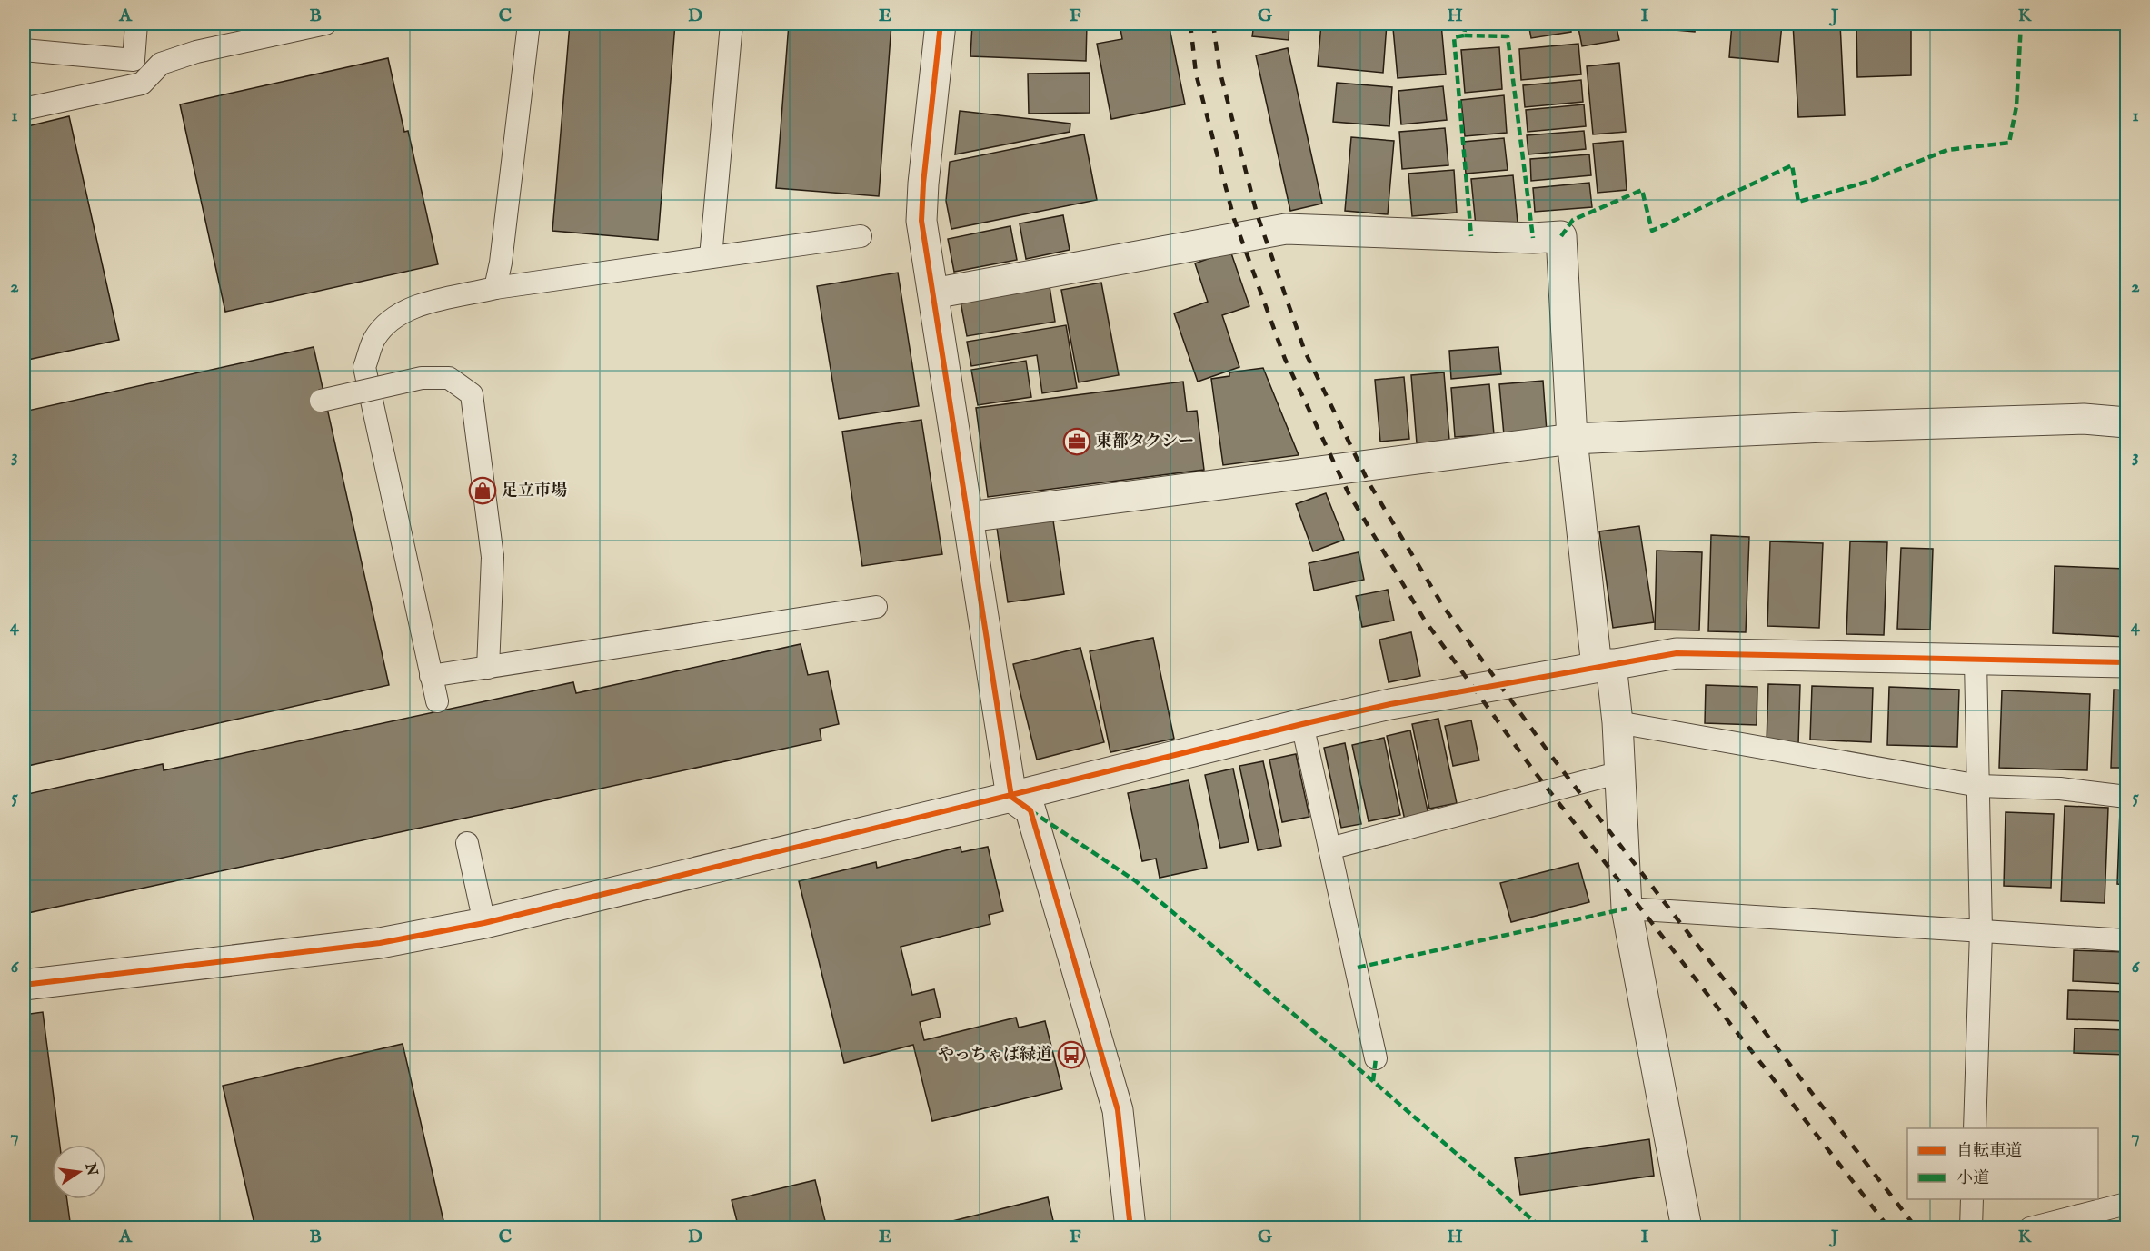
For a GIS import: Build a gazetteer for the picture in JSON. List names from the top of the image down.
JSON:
{
  "places": {
    "office": ["東都タクシー"],
    "shop": ["足立市場"],
    "bus stop": ["やっちゃば緑道"]
  },
  "legend": ["自転車道", "小道"],
  "north": "right",
  "grid": {
    "columns": [
      "A",
      "B",
      "C",
      "D",
      "E",
      "F",
      "G",
      "H",
      "I",
      "J",
      "K"
    ],
    "rows": [
      "1",
      "2",
      "3",
      "4",
      "5",
      "6",
      "7"
    ]
  }
}
